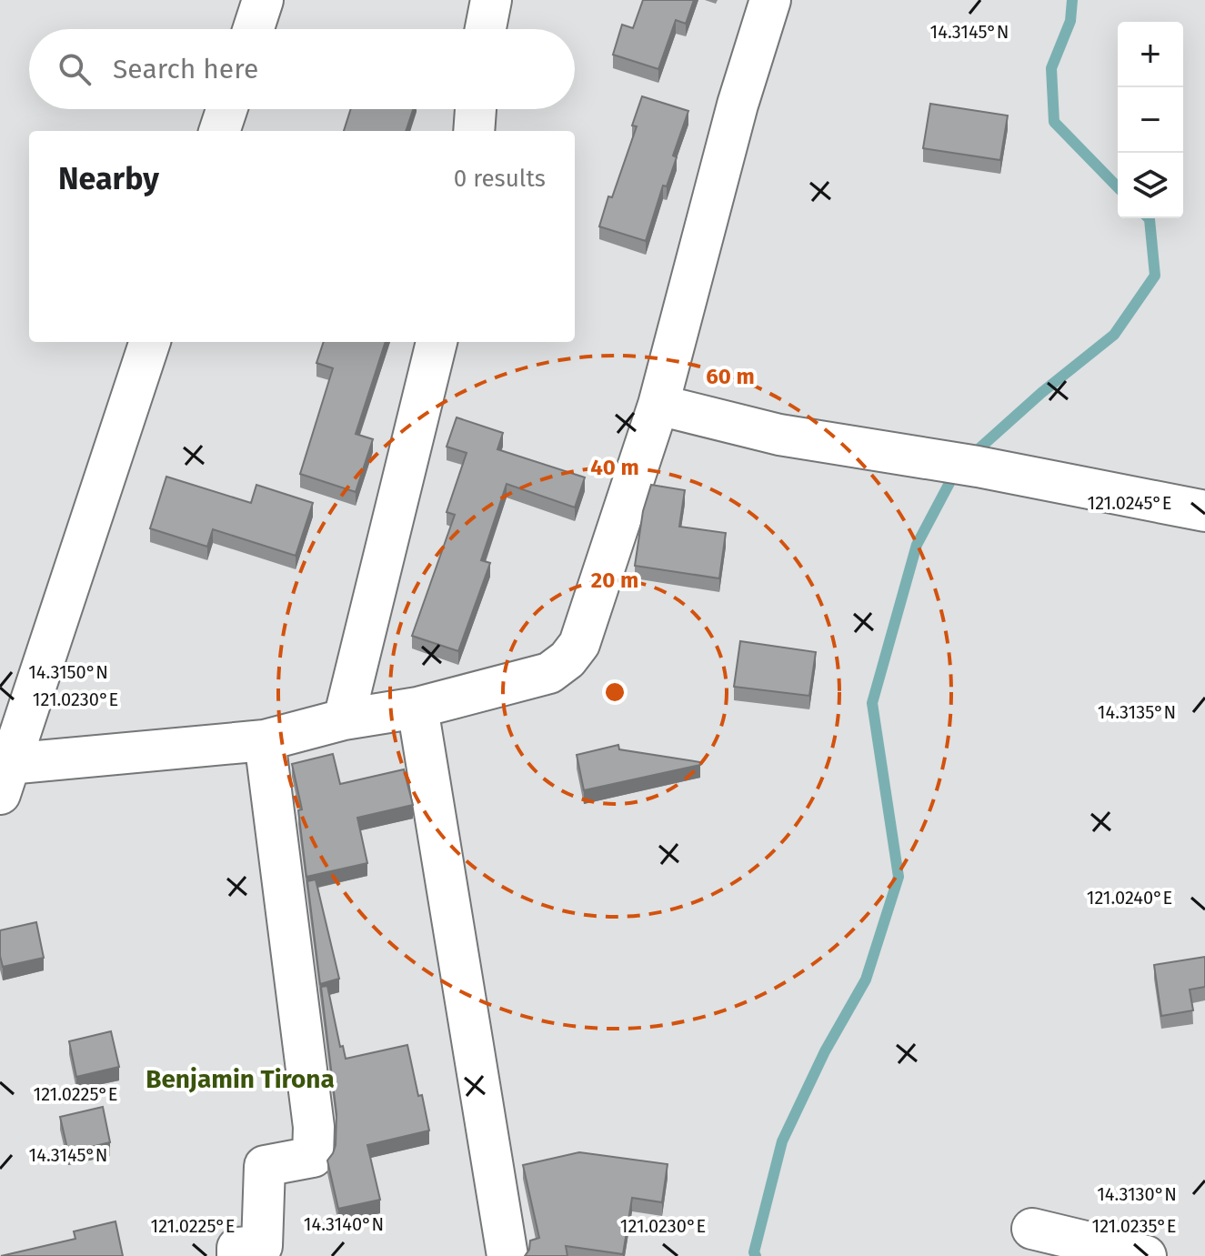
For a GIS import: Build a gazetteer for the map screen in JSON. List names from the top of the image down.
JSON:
{
  "districts": ["Benjamin Tirona"],
  "page": {
    "map_buttons": ["+", "−"],
    "search": "Search here",
    "heading": ["Nearby", "0 results"]
  },
  "coordinates": [
    "14.3145°N",
    "121.0245°E",
    "14.3150°N",
    "121.0230°E",
    "14.3135°N",
    "121.0240°E",
    "121.0225°E",
    "14.3130°N",
    "14.3140°N",
    "121.0235°E"
  ],
  "rings": ["60 m", "40 m", "20 m"]
}
